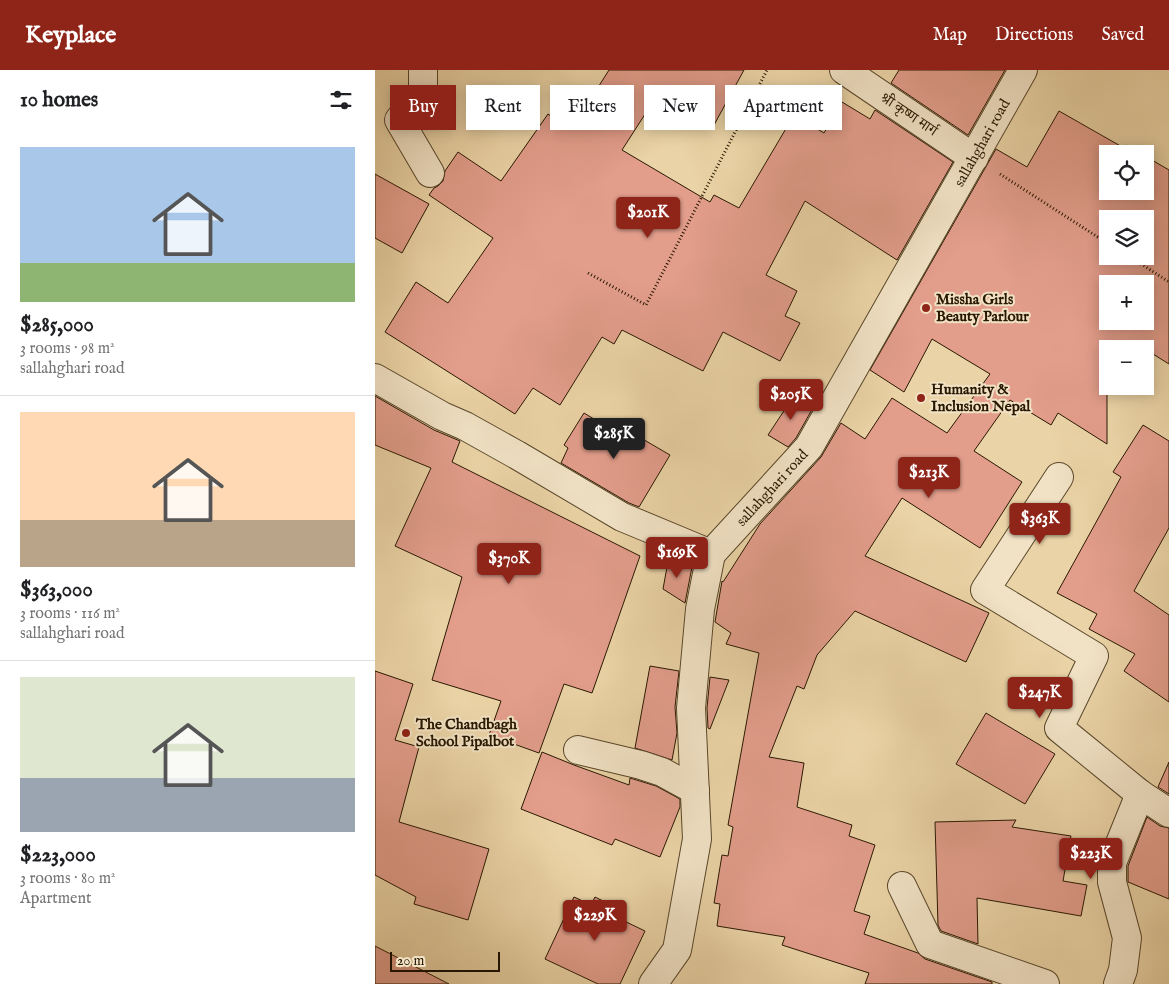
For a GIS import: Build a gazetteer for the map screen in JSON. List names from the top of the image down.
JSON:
{
  "streets": {
    "street": ["श्री कृष्ण मार्ग", "sallahghari road"]
  },
  "crossings": [
    ["श्री कृष्ण मार्ग", "sallahghari road"]
  ],
  "places": ["Missha Girls Beauty Parlour", "Humanity & Inclusion Nepal", "The Chandbagh School Pipalbot"],
  "scale_bar": "20 m",
  "page": {
    "header": "Keyplace",
    "nav": ["Map", "Directions", "Saved"],
    "heading": "10 homes",
    "chip": [
      "Buy",
      "Rent",
      "Filters",
      "New",
      "Apartment"
    ],
    "list": [
      {
        "name": "$285,000",
        "note": "3 rooms · 98 m² · sallahghari road"
      },
      {
        "name": "$363,000",
        "note": "3 rooms · 116 m² · sallahghari road"
      },
      {
        "name": "$223,000",
        "note": "3 rooms · 80 m² · Apartment"
      }
    ],
    "map_buttons": ["+", "−"],
    "price": [
      "$201K",
      "$205K",
      "$285K",
      "$213K",
      "$363K",
      "$169K",
      "$370K",
      "$247K",
      "$223K",
      "$229K"
    ],
    "scale": "20 m"
  }
}
